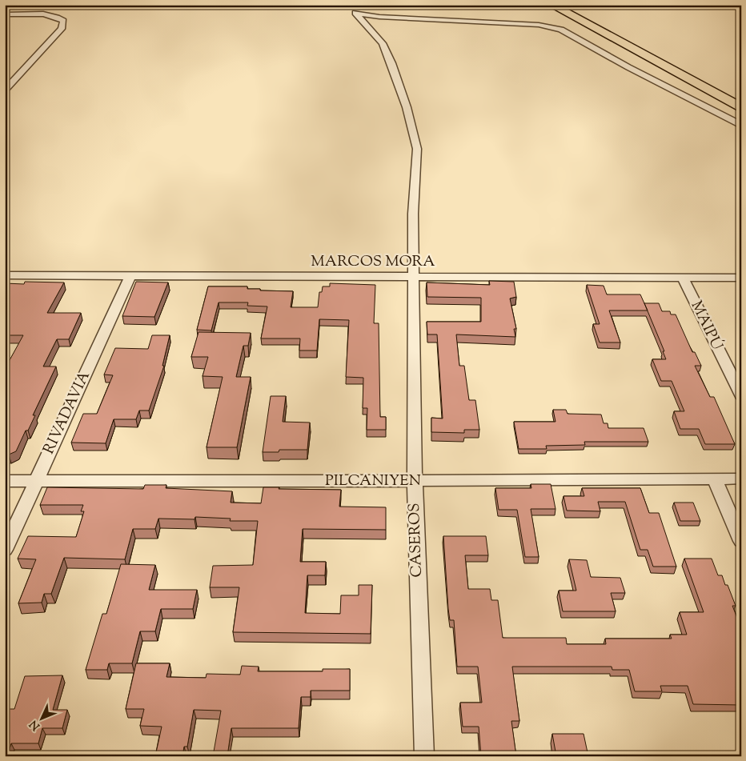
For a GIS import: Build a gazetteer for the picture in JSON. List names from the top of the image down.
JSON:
{
  "streets": {
    "street": [
      "MARCOS MORA",
      "MAIPÚ",
      "RIVADAVIA",
      "PILCANIYEN",
      "CASEROS"
    ]
  },
  "crossings": [
    ["MARCOS MORA", "MAIPÚ"],
    ["MARCOS MORA", "RIVADAVIA"],
    ["MARCOS MORA", "CASEROS"],
    ["RIVADAVIA", "PILCANIYEN"],
    ["PILCANIYEN", "CASEROS"]
  ],
  "north": "bottom left"
}
